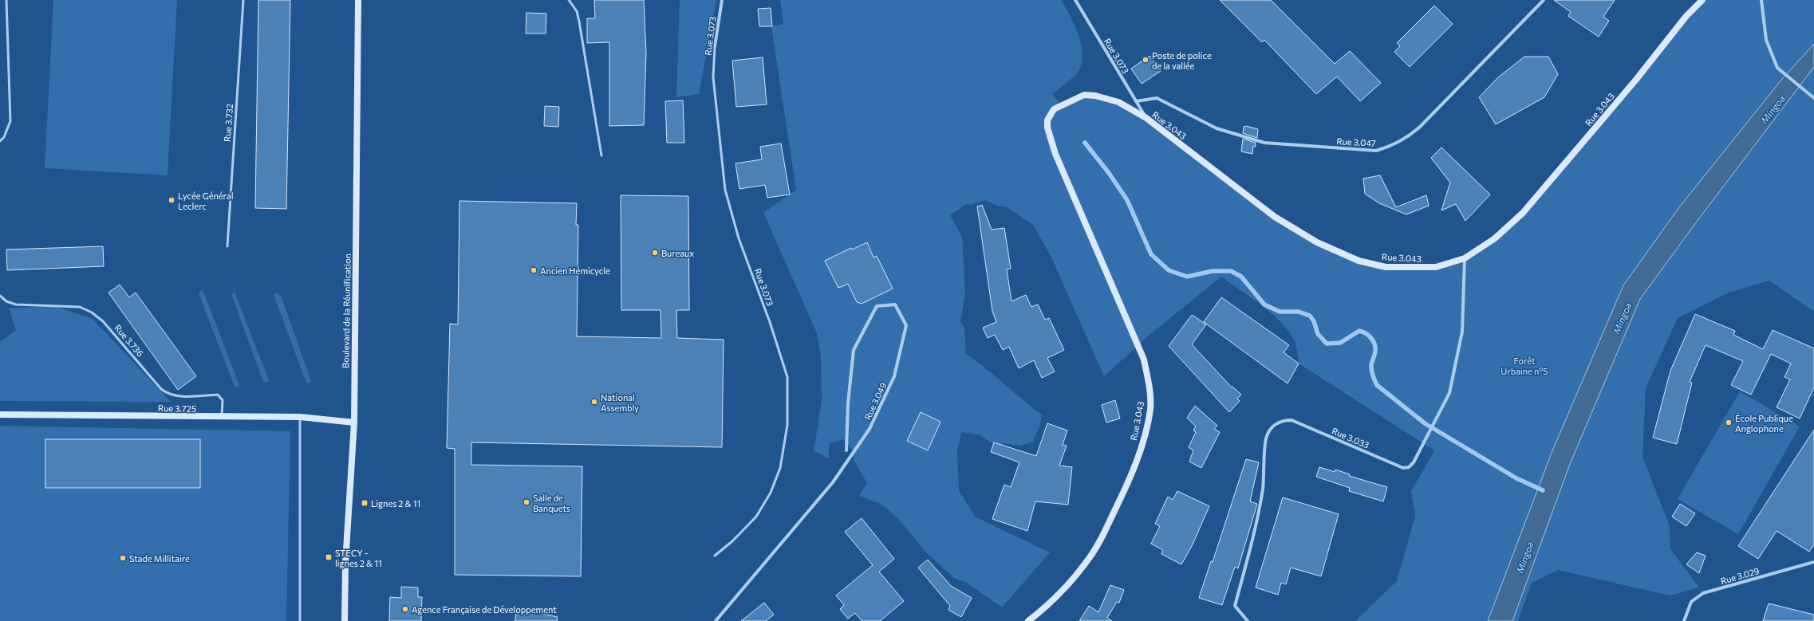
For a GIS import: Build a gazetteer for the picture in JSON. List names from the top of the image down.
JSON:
{
  "streets": {
    "street": [
      "Rue 3.073",
      "Rue 3.043",
      "Rue 3.047",
      "Boulevard de la Réunification",
      "Rue 3.049",
      "Rue 3.725",
      "Rue 3.033",
      "Rue 3.029"
    ],
    "lane": ["Rue 3.732", "Rue 3.736"]
  },
  "crossings": [
    ["Rue 3.073", "Rue 3.043"],
    ["Rue 3.073", "Rue 3.047"],
    ["Rue 3.043", "Rue 3.033"],
    ["Boulevard de la Réunification", "Rue 3.725"],
    ["Rue 3.736", "Rue 3.725"]
  ],
  "water": ["Mingoa"],
  "parks": ["Forêt Urbaine n°5"],
  "places": {
    "other": [
      "Poste de police de la vallée",
      "Lycée Général Leclerc",
      "Bureaux",
      "Ancien Hémicycle",
      "National Assembly",
      "École Publique Anglophone",
      "Salle de Banquets",
      "Stade Millitaire",
      "Agence Française de Développement"
    ],
    "transit": ["Lignes 2 & 11", "STECY - lignes 2 & 11"]
  }
}
